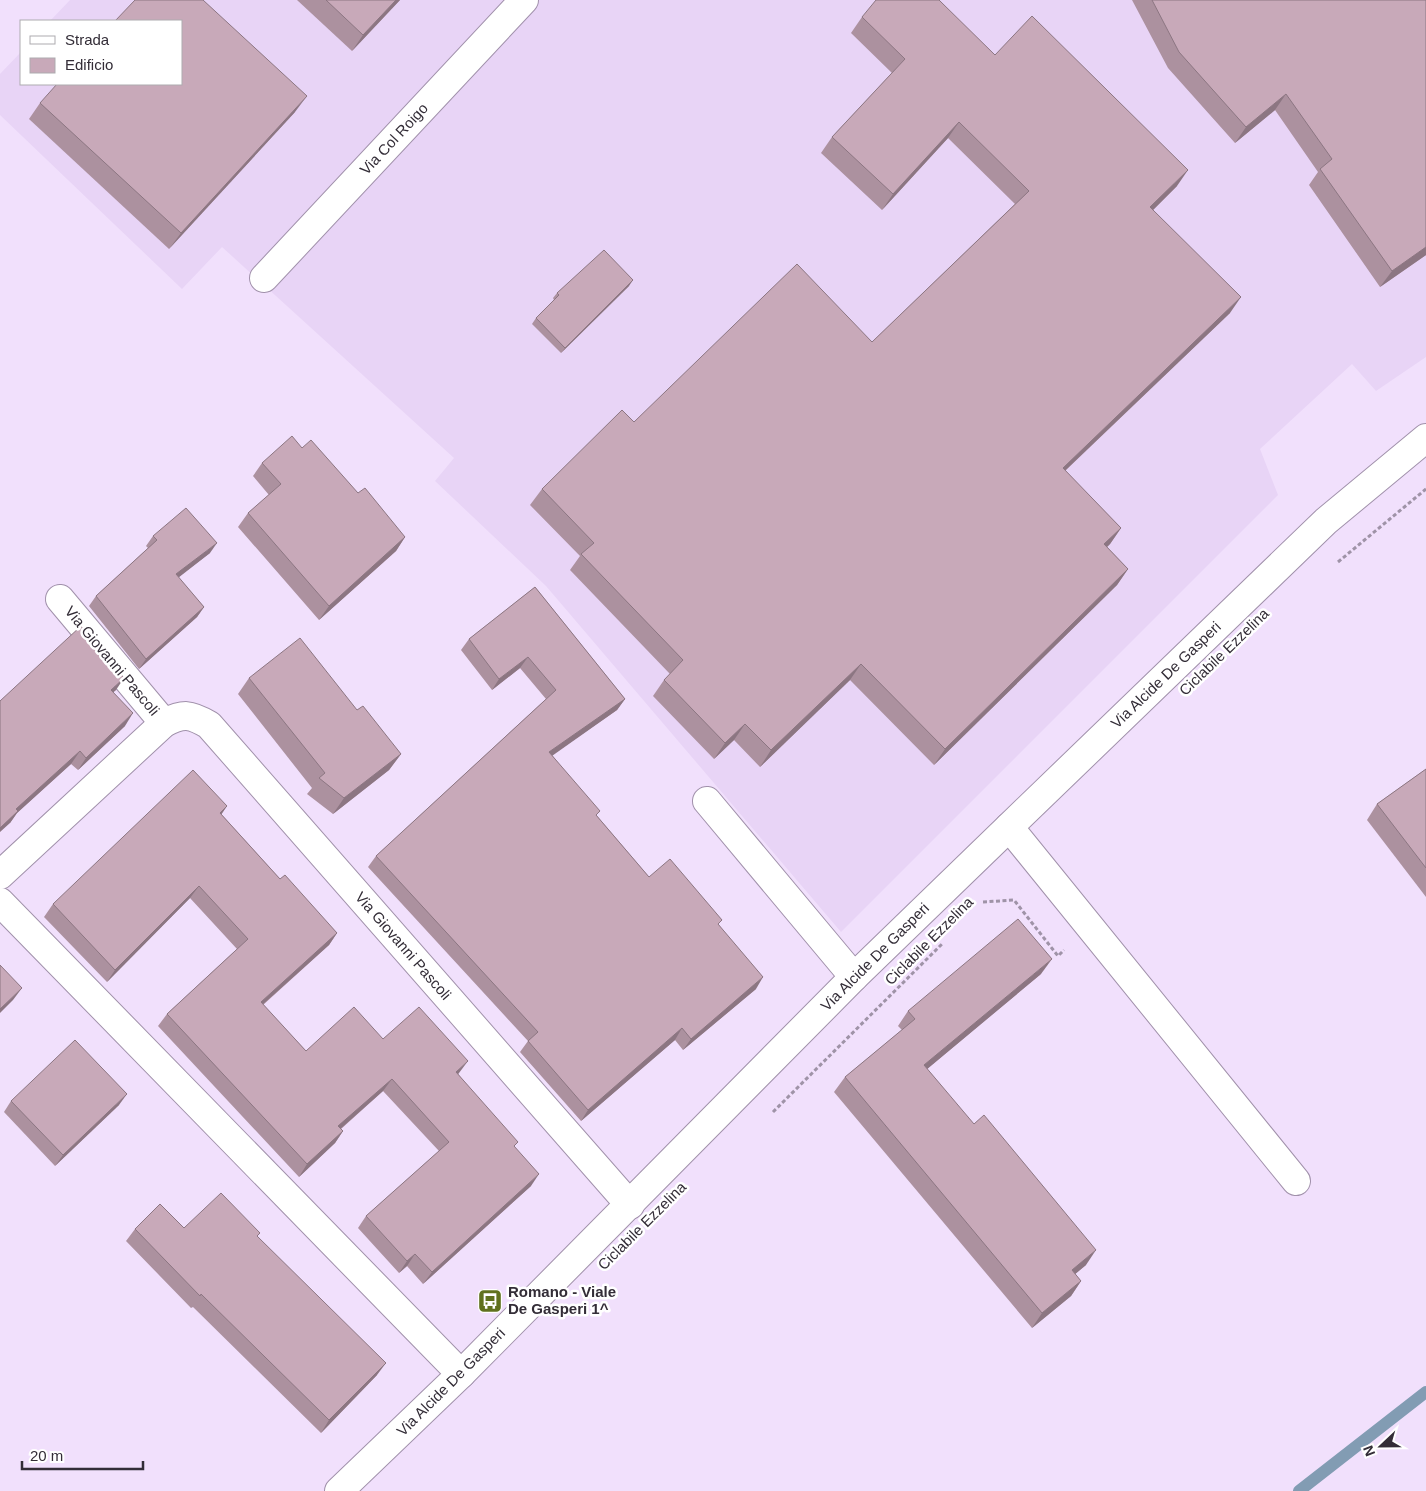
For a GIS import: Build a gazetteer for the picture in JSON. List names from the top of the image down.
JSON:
{
  "streets": {
    "street": ["Via Col Roigo", "Via Giovanni Pascoli", "Via Alcide De Gasperi"],
    "path": ["Ciclabile Ezzelina"]
  },
  "crossings": [
    ["Via Giovanni Pascoli", "Via Alcide De Gasperi"]
  ],
  "places": {
    "bus stop": ["Romano - Viale De Gasperi 1^"]
  },
  "legend": ["Strada", "Edificio"],
  "scale_bar": "20 m",
  "north": "left"
}
